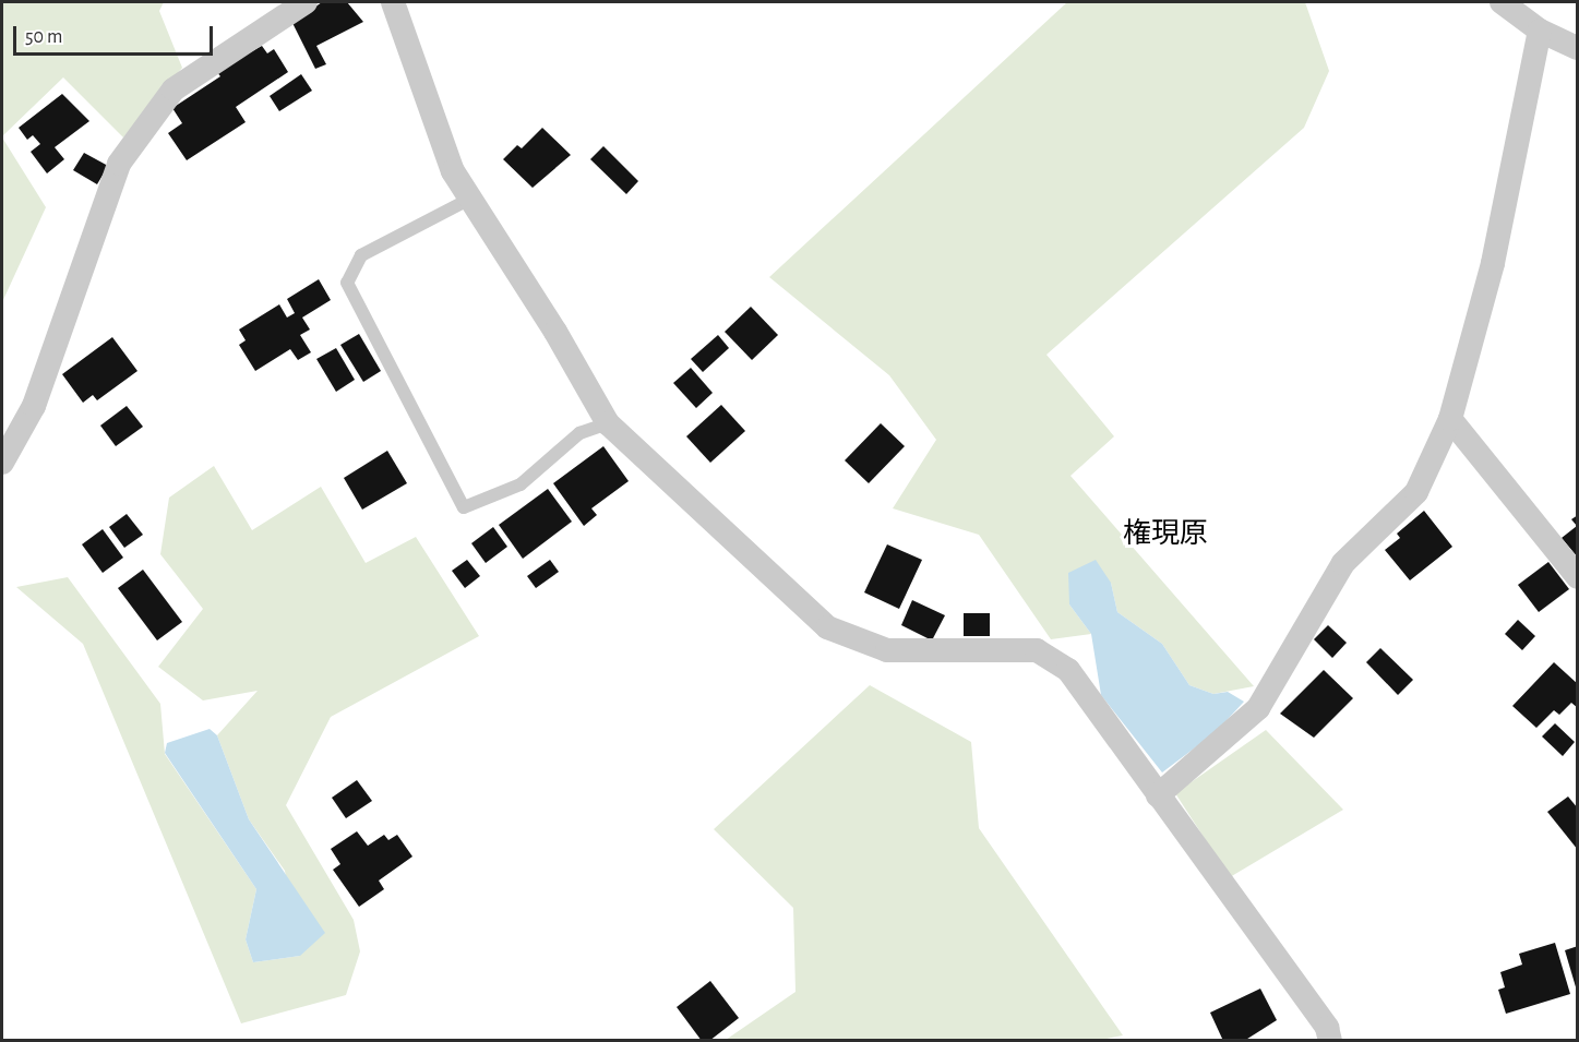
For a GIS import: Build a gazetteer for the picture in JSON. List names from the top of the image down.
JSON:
{
  "districts": ["権現原"],
  "scale_bar": "50 m"
}
